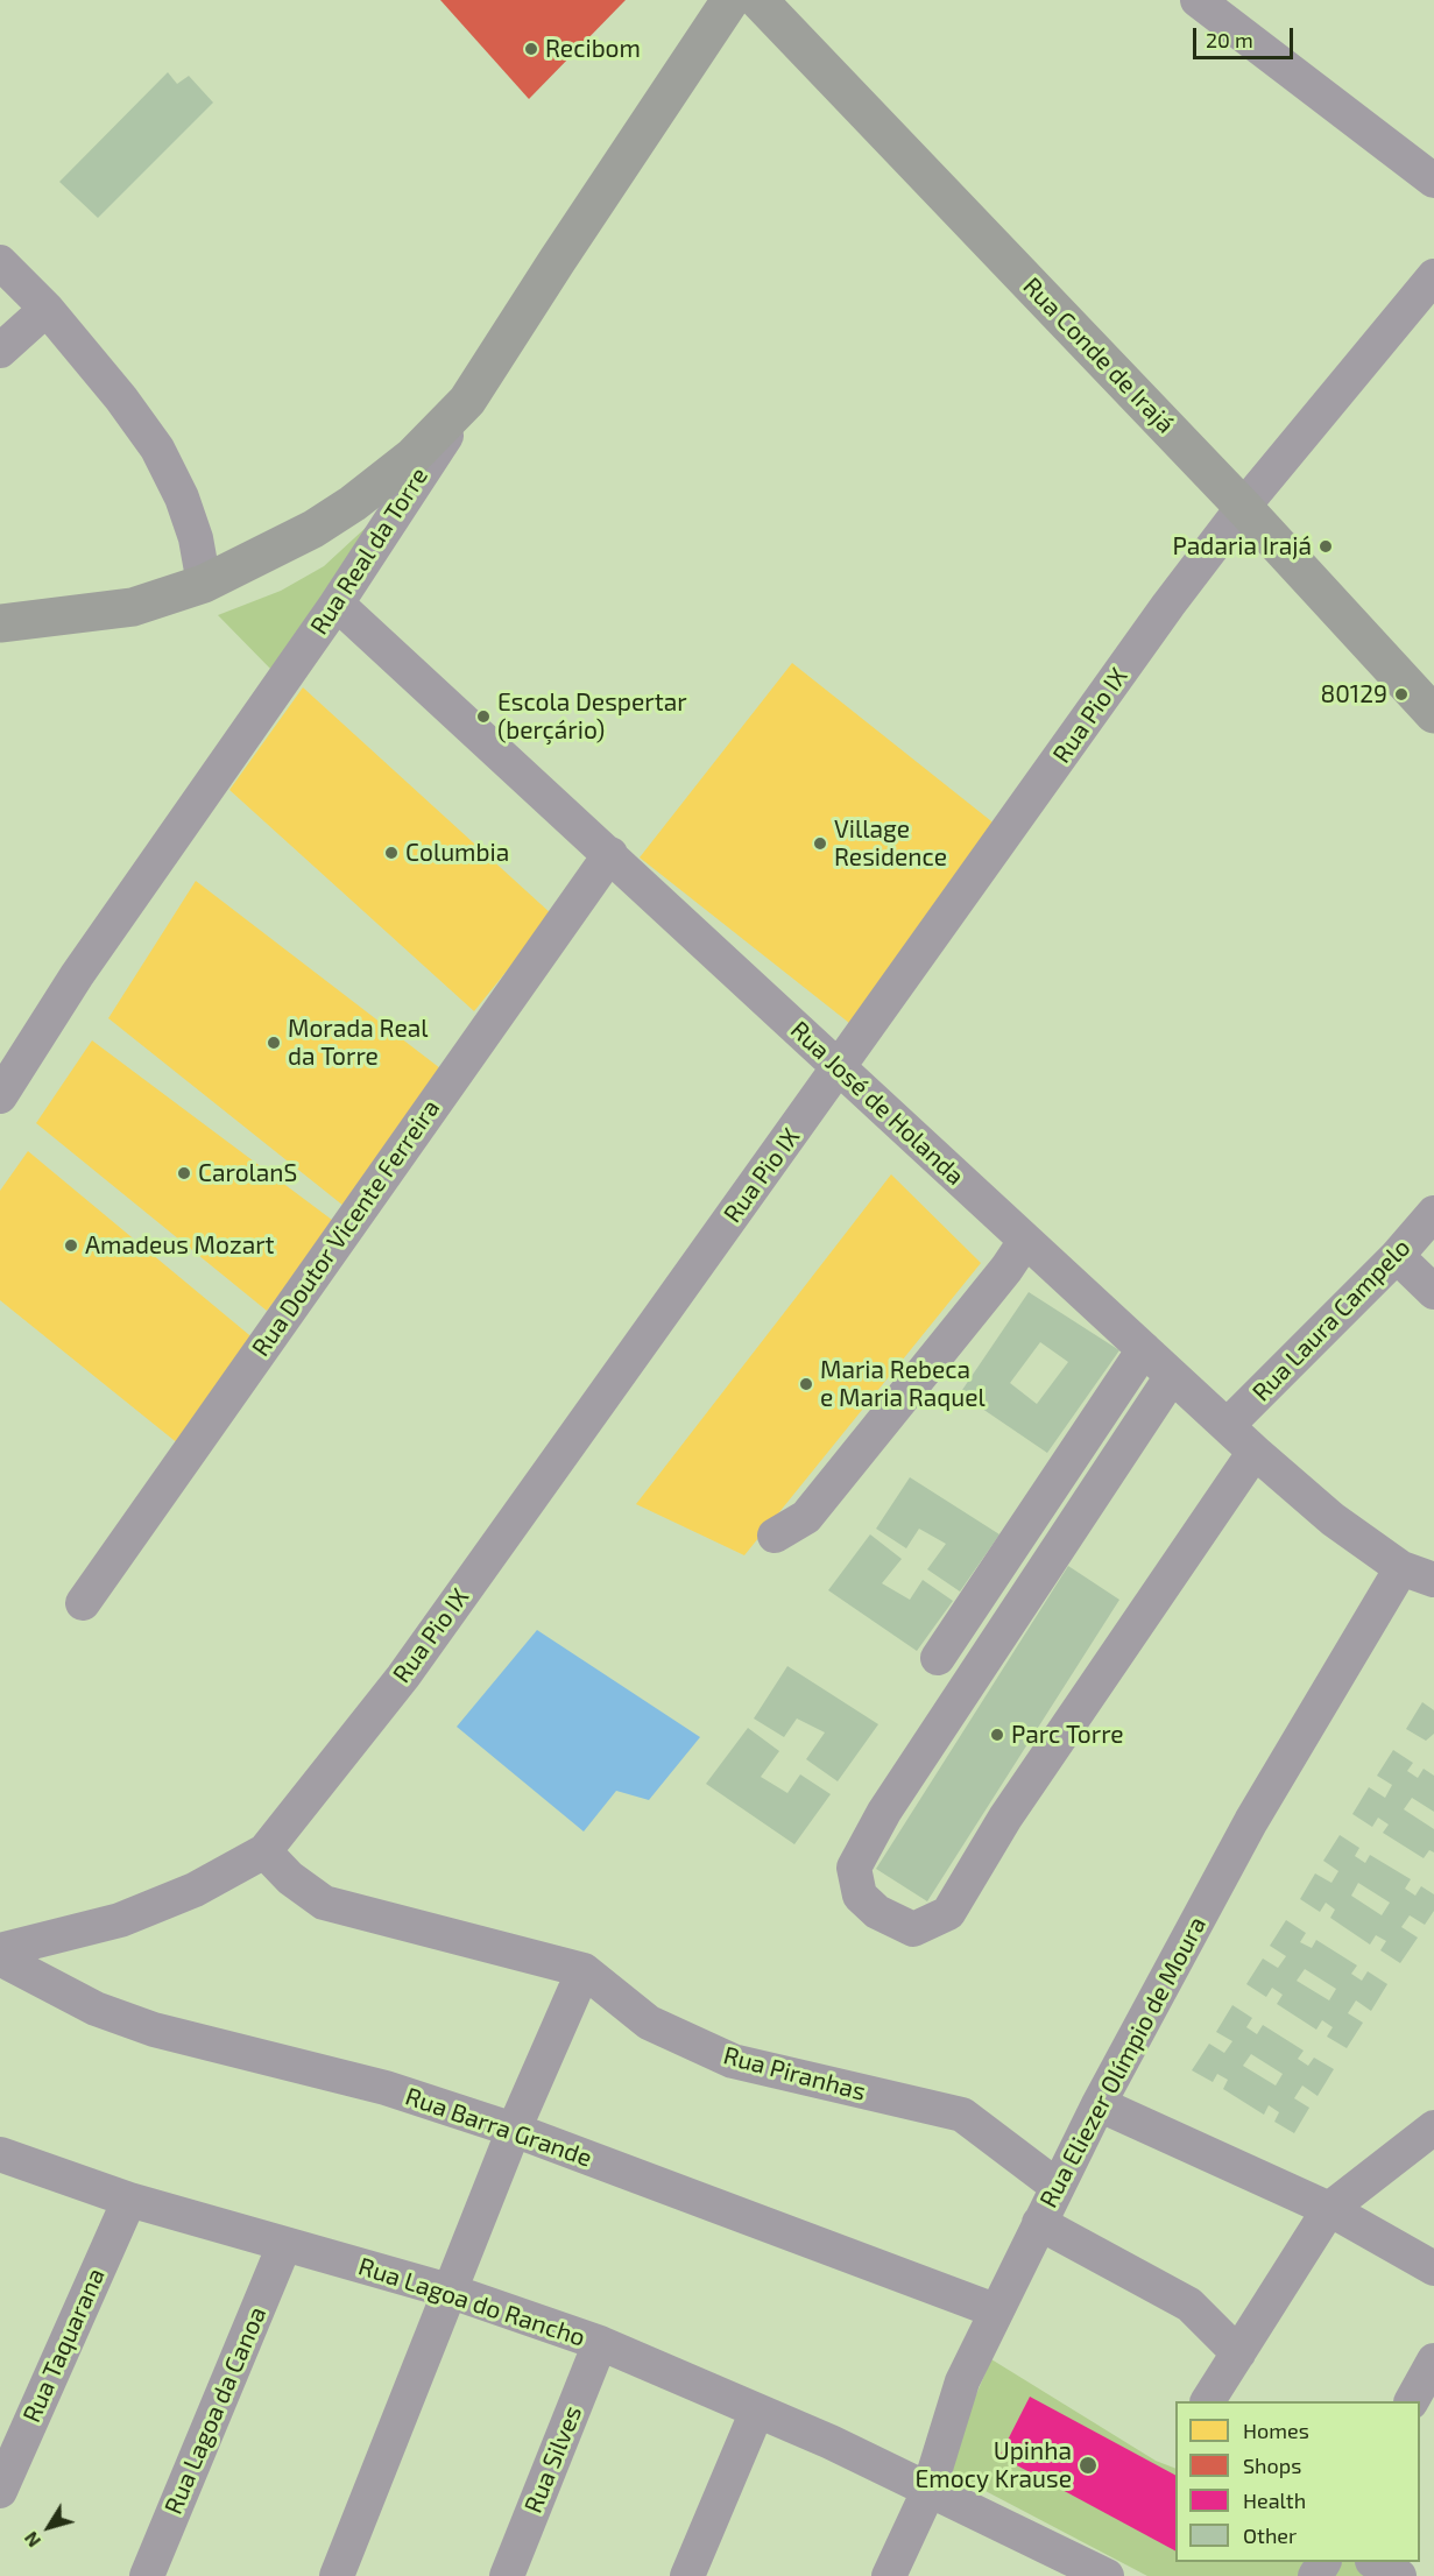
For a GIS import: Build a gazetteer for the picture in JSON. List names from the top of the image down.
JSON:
{
  "streets": {
    "main road": ["Rua Conde de Irajá", "Rua Real da Torre"],
    "street": [
      "Rua Pio IX",
      "Rua José de Holanda",
      "Rua Doutor Vicente Ferreira",
      "Rua Laura Campelo",
      "Rua Eliezer Olímpio de Moura",
      "Rua Piranhas",
      "Rua Barra Grande",
      "Rua Lagoa do Rancho",
      "Rua Taquarana",
      "Rua Lagoa da Canoa",
      "Rua Silves"
    ]
  },
  "crossings": [
    ["Rua Conde de Irajá", "Rua Pio IX"],
    ["Rua Real da Torre", "Rua José de Holanda"],
    ["Rua Pio IX", "Rua José de Holanda"],
    ["Rua Pio IX", "Rua Piranhas"],
    ["Rua José de Holanda", "Rua Doutor Vicente Ferreira"],
    ["Rua José de Holanda", "Rua Laura Campelo"],
    ["Rua José de Holanda", "Rua Eliezer Olímpio de Moura"],
    ["Rua Eliezer Olímpio de Moura", "Rua Piranhas"],
    ["Rua Eliezer Olímpio de Moura", "Rua Barra Grande"],
    ["Rua Eliezer Olímpio de Moura", "Rua Lagoa do Rancho"],
    ["Rua Lagoa do Rancho", "Rua Taquarana"],
    ["Rua Lagoa do Rancho", "Rua Lagoa da Canoa"],
    ["Rua Lagoa do Rancho", "Rua Silves"]
  ],
  "places": [
    "Recibom",
    "Padaria Irajá",
    "80129",
    "Escola Despertar (berçário)",
    "Village Residence",
    "Columbia",
    "Morada Real da Torre",
    "CarolanS",
    "Amadeus Mozart",
    "Maria Rebeca e Maria Raquel",
    "Parc Torre",
    "Upinha Emocy Krause"
  ],
  "legend": [
    "Homes",
    "Shops",
    "Health",
    "Other"
  ],
  "scale_bar": "20 m",
  "north": "bottom left"
}
